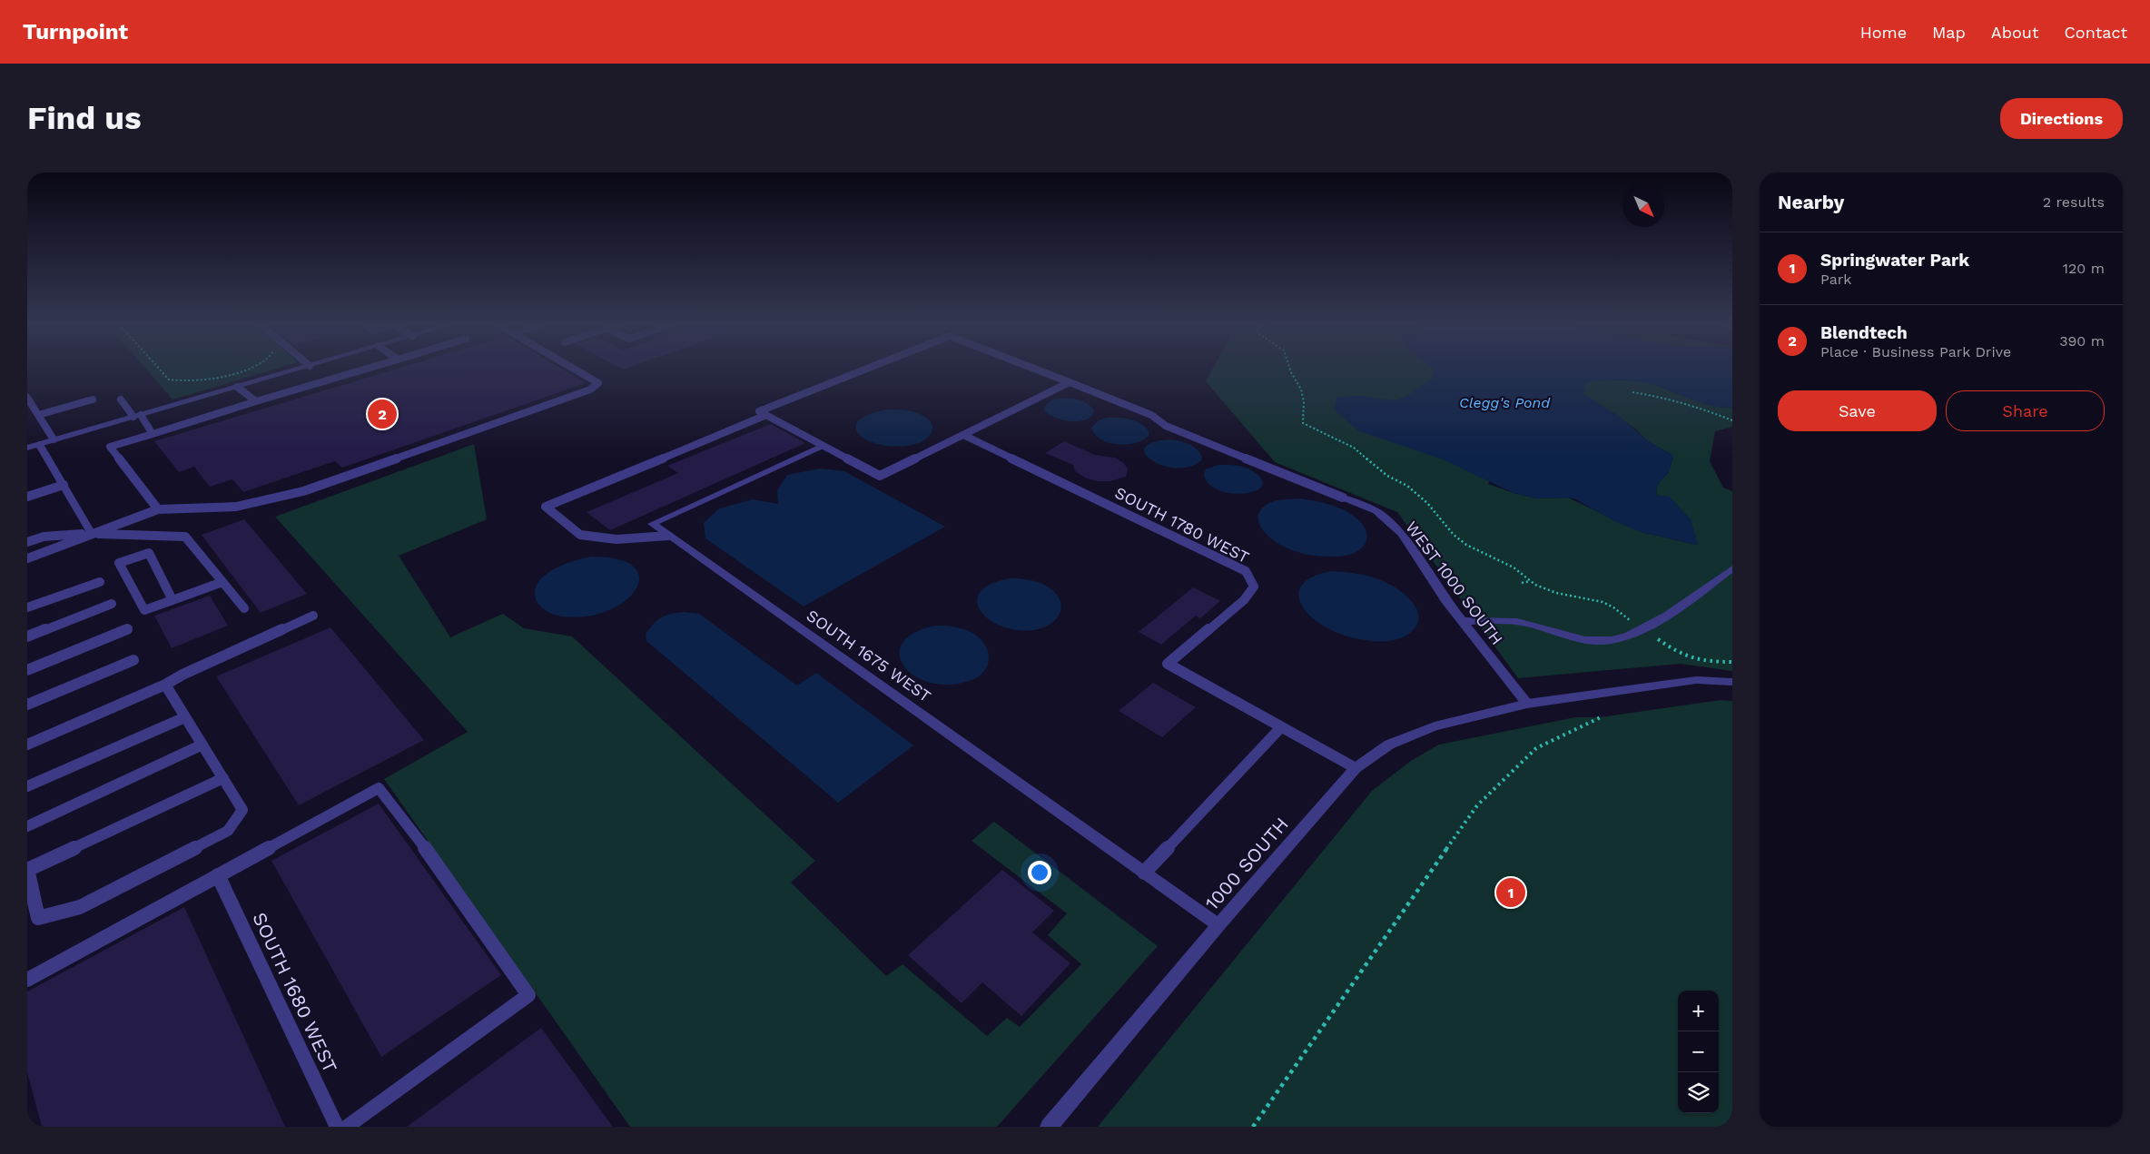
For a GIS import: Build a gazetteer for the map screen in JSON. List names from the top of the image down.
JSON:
{
  "streets": {
    "street": ["WEST 1000 SOUTH", "SOUTH 1675 WEST", "1000 SOUTH"],
    "lane": ["SOUTH 1780 WEST", "SOUTH 1680 WEST"]
  },
  "crossings": [
    ["SOUTH 1780 WEST", "1000 SOUTH"],
    ["WEST 1000 SOUTH", "1000 SOUTH"],
    ["SOUTH 1675 WEST", "1000 SOUTH"]
  ],
  "water": ["Clegg's Pond"],
  "north": "bottom right",
  "page": {
    "header": "Turnpoint",
    "nav": [
      "Home",
      "Map",
      "About",
      "Contact"
    ],
    "buttons": [
      "Directions",
      ["Save", "Share"]
    ],
    "title": "Find us",
    "heading": ["Nearby", "2 results"],
    "list": [
      {
        "mark": "1",
        "name": "Springwater Park",
        "note": "Park",
        "value": "120 m"
      },
      {
        "mark": "2",
        "name": "Blendtech",
        "note": "Place · Business Park Drive",
        "value": "390 m"
      }
    ],
    "pins": ["2", "1"],
    "map_buttons": ["+", "−"]
  }
}
